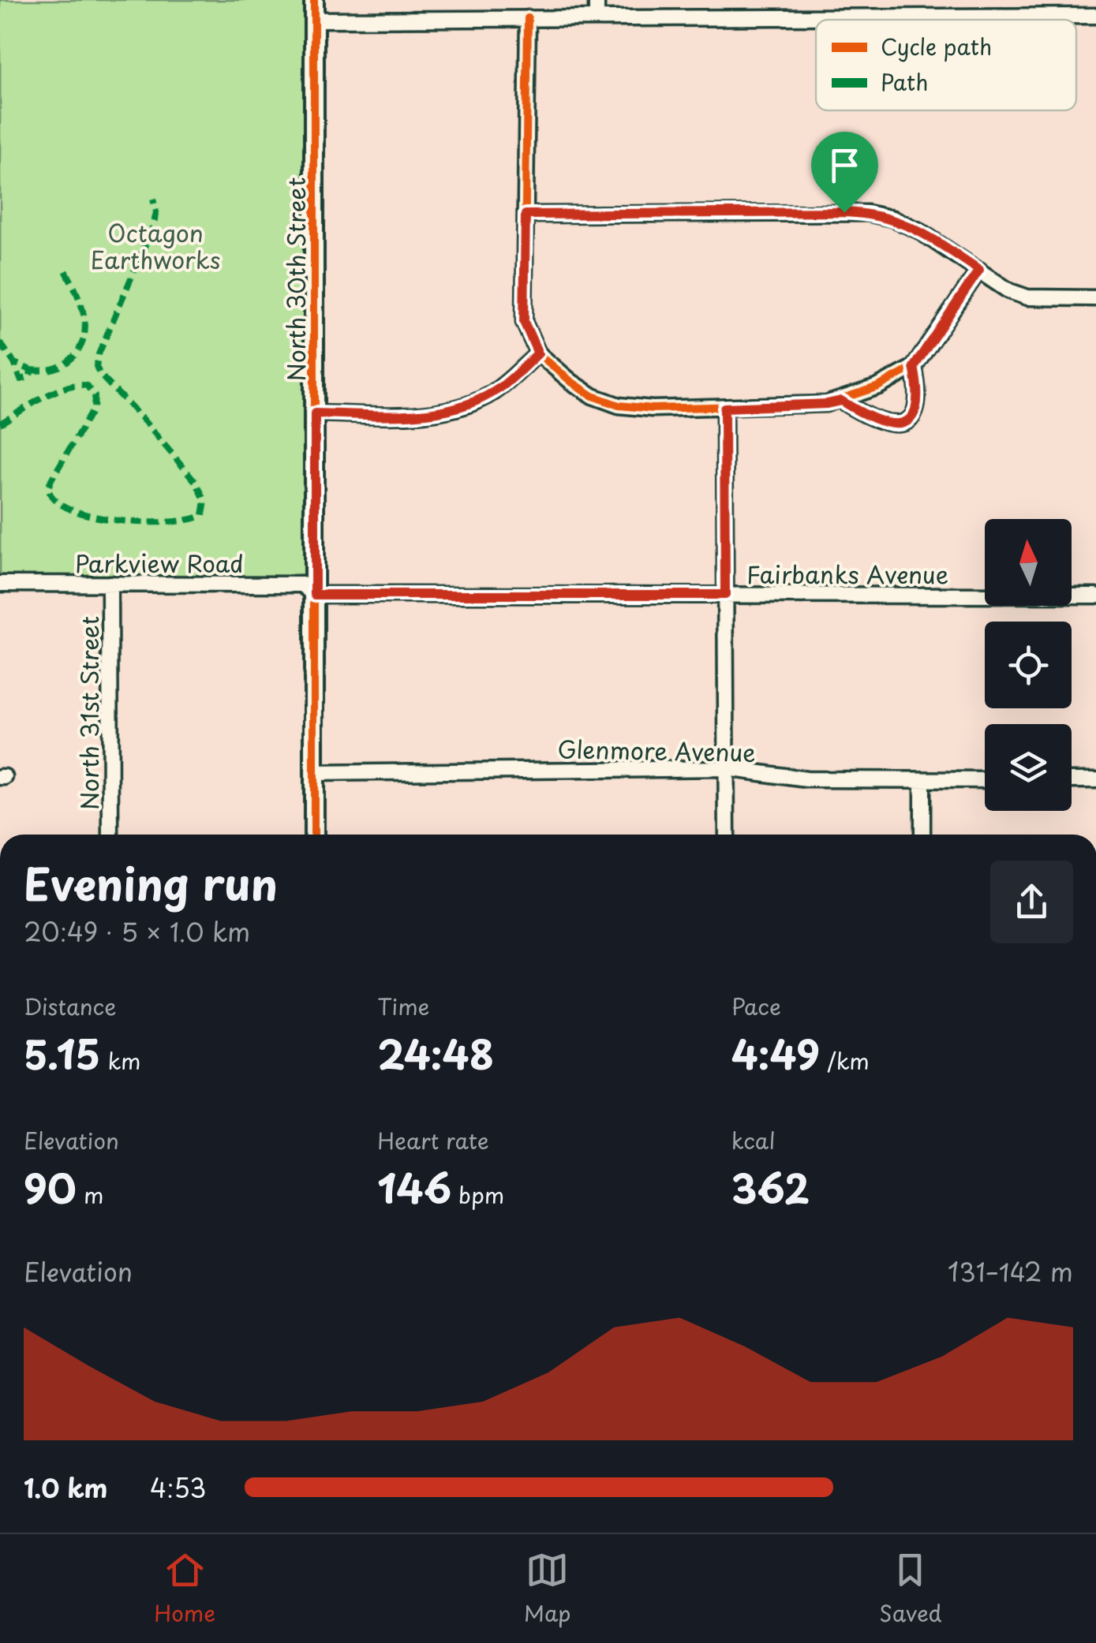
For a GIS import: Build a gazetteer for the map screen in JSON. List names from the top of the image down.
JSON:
{
  "streets": {
    "street": [
      "North 30th Street",
      "Parkview Road",
      "Fairbanks Avenue",
      "North 31st Street",
      "Glenmore Avenue"
    ]
  },
  "crossings": [
    ["North 30th Street", "Parkview Road"],
    ["North 30th Street", "Fairbanks Avenue"],
    ["North 30th Street", "Glenmore Avenue"],
    ["Parkview Road", "Fairbanks Avenue"],
    ["Parkview Road", "North 31st Street"]
  ],
  "parks": ["Octagon Earthworks"],
  "legend": ["Cycle path", "Path"],
  "north": "top",
  "page": {
    "heading": ["Evening run", "20:49 · 5 × 1.0 km"],
    "stats": [
      ["Distance", "5.15 km"],
      ["Time", "24:48"],
      ["Pace", "4:49 /km"],
      ["Elevation", "90 m"],
      ["Heart rate", "146 bpm"],
      ["kcal", "362"]
    ],
    "chart": ["Elevation", "131–142 m"],
    "list": [
      {
        "name": "1.0 km",
        "note": "4:53"
      }
    ],
    "tabs": ["Home", "Map", "Saved"]
  }
}
